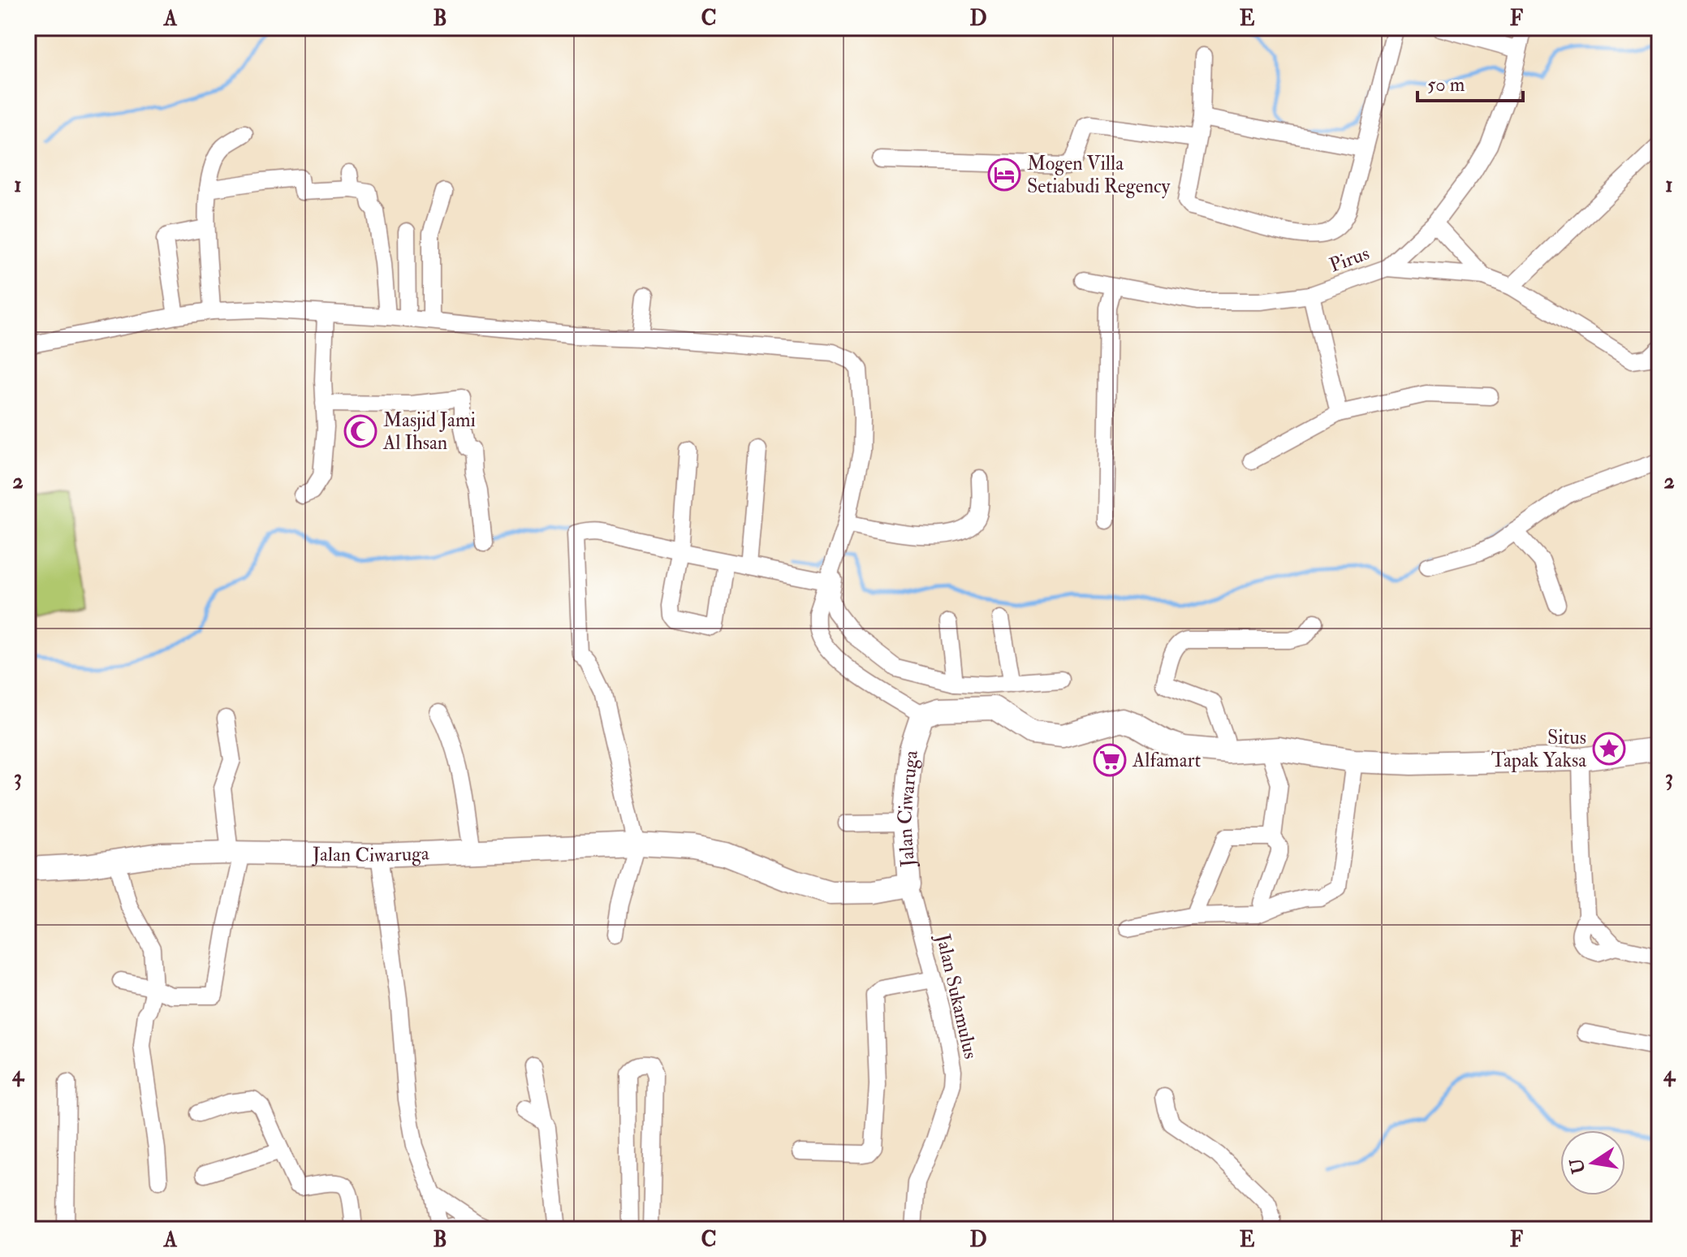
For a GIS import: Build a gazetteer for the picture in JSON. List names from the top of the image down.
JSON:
{
  "streets": {
    "street": ["Pirus", "Jalan Ciwaruga", "Jalan Sukamulus"]
  },
  "crossings": [
    ["Jalan Ciwaruga", "Jalan Sukamulus"]
  ],
  "places": {
    "hotel": ["Mogen Villa Setiabudi Regency"],
    "mosque": ["Masjid Jami Al Ihsan"],
    "place": ["Situs Tapak Yaksa"],
    "supermarket": ["Alfamart"]
  },
  "scale_bar": "50 m",
  "north": "left",
  "grid": {
    "columns": [
      "A",
      "B",
      "C",
      "D",
      "E",
      "F"
    ],
    "rows": [
      "1",
      "2",
      "3",
      "4"
    ]
  }
}
